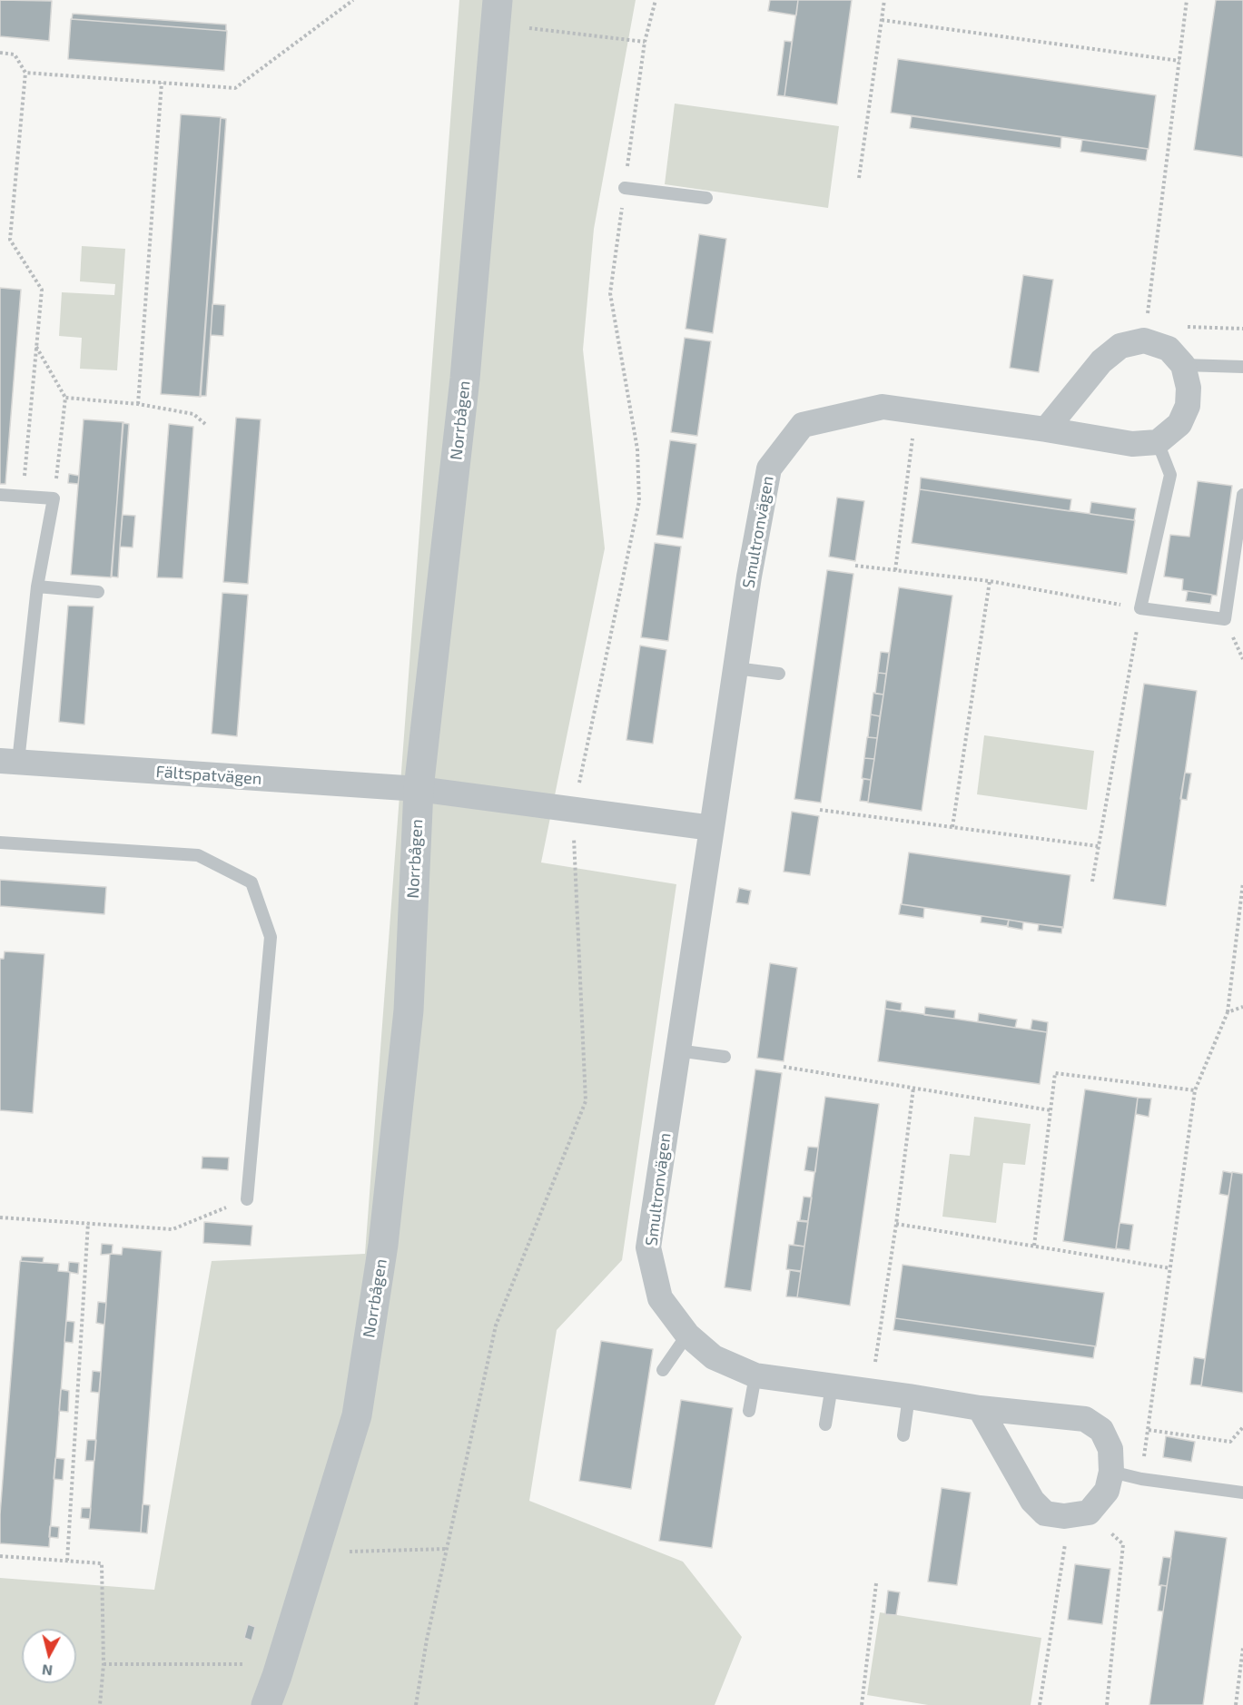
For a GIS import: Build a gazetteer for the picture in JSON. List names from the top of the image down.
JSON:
{
  "streets": {
    "street": ["Norrbågen", "Smultronvägen", "Fältspatvägen"]
  },
  "crossings": [
    ["Norrbågen", "Fältspatvägen"]
  ],
  "north": "bottom"
}
